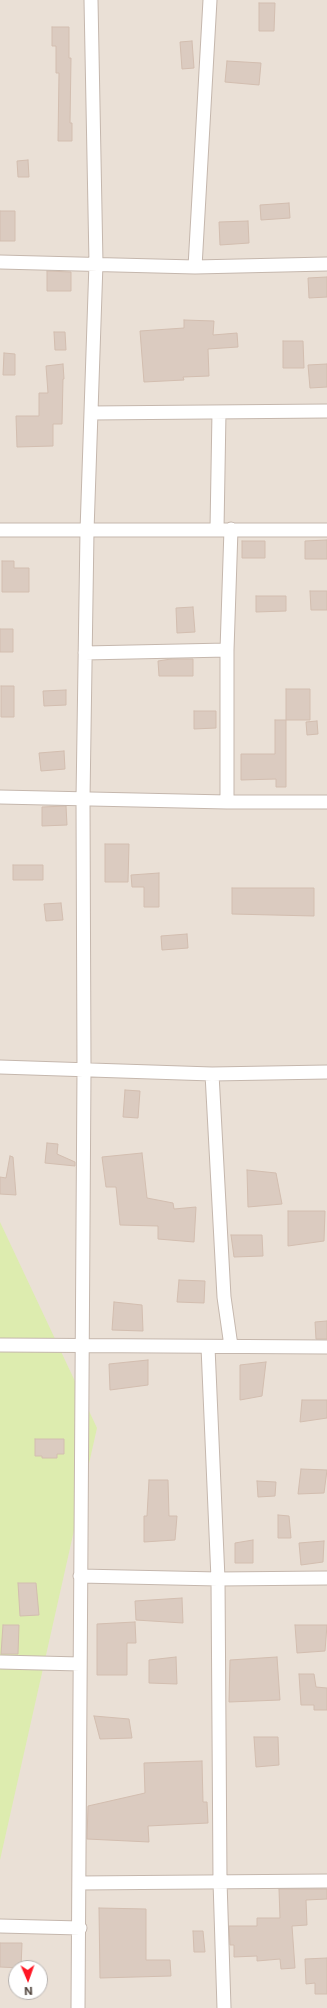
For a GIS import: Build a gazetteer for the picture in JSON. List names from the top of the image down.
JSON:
{
  "north": "bottom"
}
